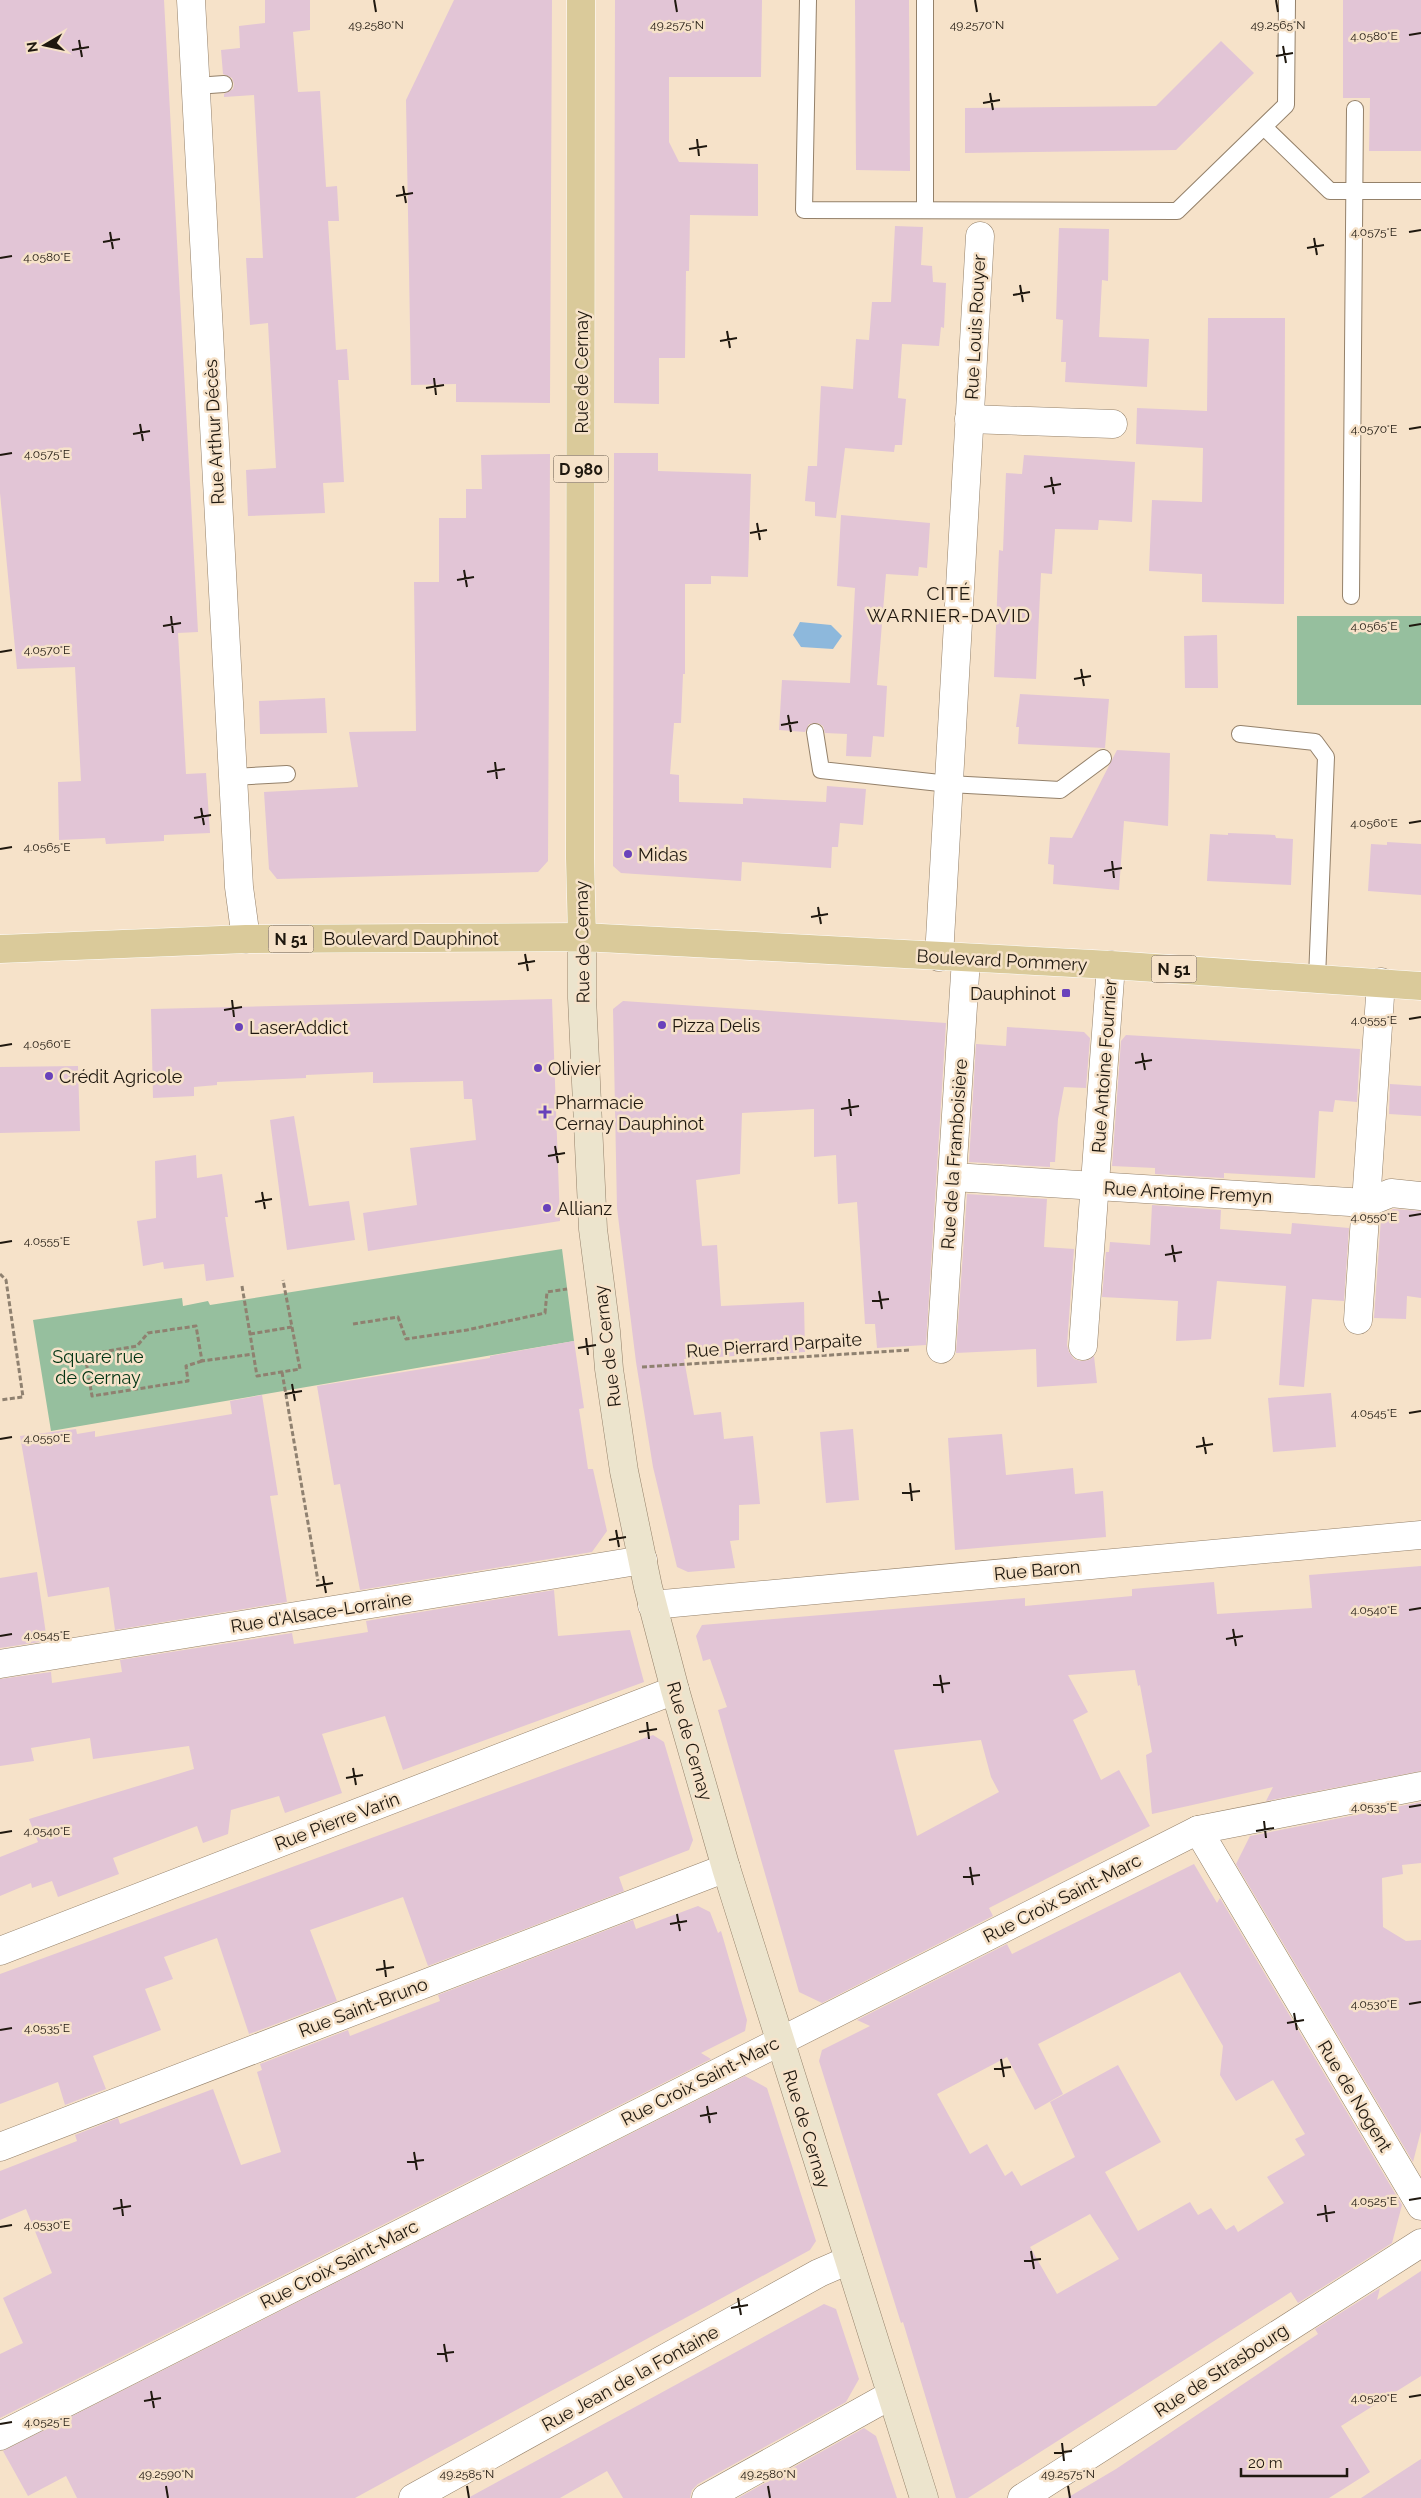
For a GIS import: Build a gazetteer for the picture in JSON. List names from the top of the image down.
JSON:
{
  "streets": {
    "main road": [
      "Rue de Cernay",
      "D 980",
      "Boulevard Dauphinot",
      "N 51",
      "Boulevard Pommery"
    ],
    "street": [
      "Rue Louis Rouyer",
      "Rue Arthur Décès",
      "Rue Antoine Fournier",
      "Rue de la Framboisière",
      "Rue Antoine Fremyn",
      "Rue Baron",
      "Rue d'Alsace-Lorraine",
      "Rue Pierre Varin",
      "Rue Croix Saint-Marc",
      "Rue Saint-Bruno",
      "Rue de Nogent",
      "Rue de Strasbourg",
      "Rue Jean de la Fontaine"
    ],
    "path": ["Rue Pierrard Parpaite"]
  },
  "crossings": [
    ["Rue Louis Rouyer", "Boulevard Pommery"],
    ["Rue de Cernay", "Boulevard Dauphinot"],
    ["Rue de Cernay", "Boulevard Pommery"],
    ["Rue de Cernay", "Rue Pierrard Parpaite"],
    ["Rue de Cernay", "Rue Baron"],
    ["Rue de Cernay", "Rue d'Alsace-Lorraine"],
    ["Rue de Cernay", "Rue Pierre Varin"],
    ["Rue de Cernay", "Rue Croix Saint-Marc"],
    ["Rue de Cernay", "Rue Saint-Bruno"],
    ["Rue de Cernay", "Rue Jean de la Fontaine"],
    ["Rue Arthur Décès", "Boulevard Dauphinot"],
    ["Boulevard Dauphinot", "Boulevard Pommery"],
    ["Boulevard Pommery", "Rue Antoine Fournier"],
    ["Boulevard Pommery", "Rue de la Framboisière"],
    ["Rue Antoine Fournier", "Rue Antoine Fremyn"],
    ["Rue de la Framboisière", "Rue Antoine Fremyn"],
    ["Rue de la Framboisière", "Rue Pierrard Parpaite"],
    ["Rue Croix Saint-Marc", "Rue de Nogent"]
  ],
  "districts": ["CITÉ WARNIER-DAVID"],
  "parks": ["Square rue de Cernay"],
  "places": {
    "other": [
      "Midas",
      "Pizza Delis",
      "LaserAddict",
      "Olivier",
      "Crédit Agricole",
      "Allianz"
    ],
    "transit": ["Dauphinot"],
    "health": ["Pharmacie Cernay Dauphinot"]
  },
  "scale_bar": "20 m",
  "north": "left",
  "coordinates": [
    "49.2580°N",
    "49.2575°N",
    "49.2570°N",
    "49.2565°N",
    "4.0580°E",
    "4.0575°E",
    "4.0570°E",
    "4.0565°E",
    "4.0560°E",
    "4.0555°E",
    "4.0550°E",
    "4.0545°E",
    "4.0540°E",
    "4.0535°E",
    "4.0530°E",
    "4.0525°E",
    "4.0520°E",
    "49.2590°N",
    "49.2585°N"
  ]
}
